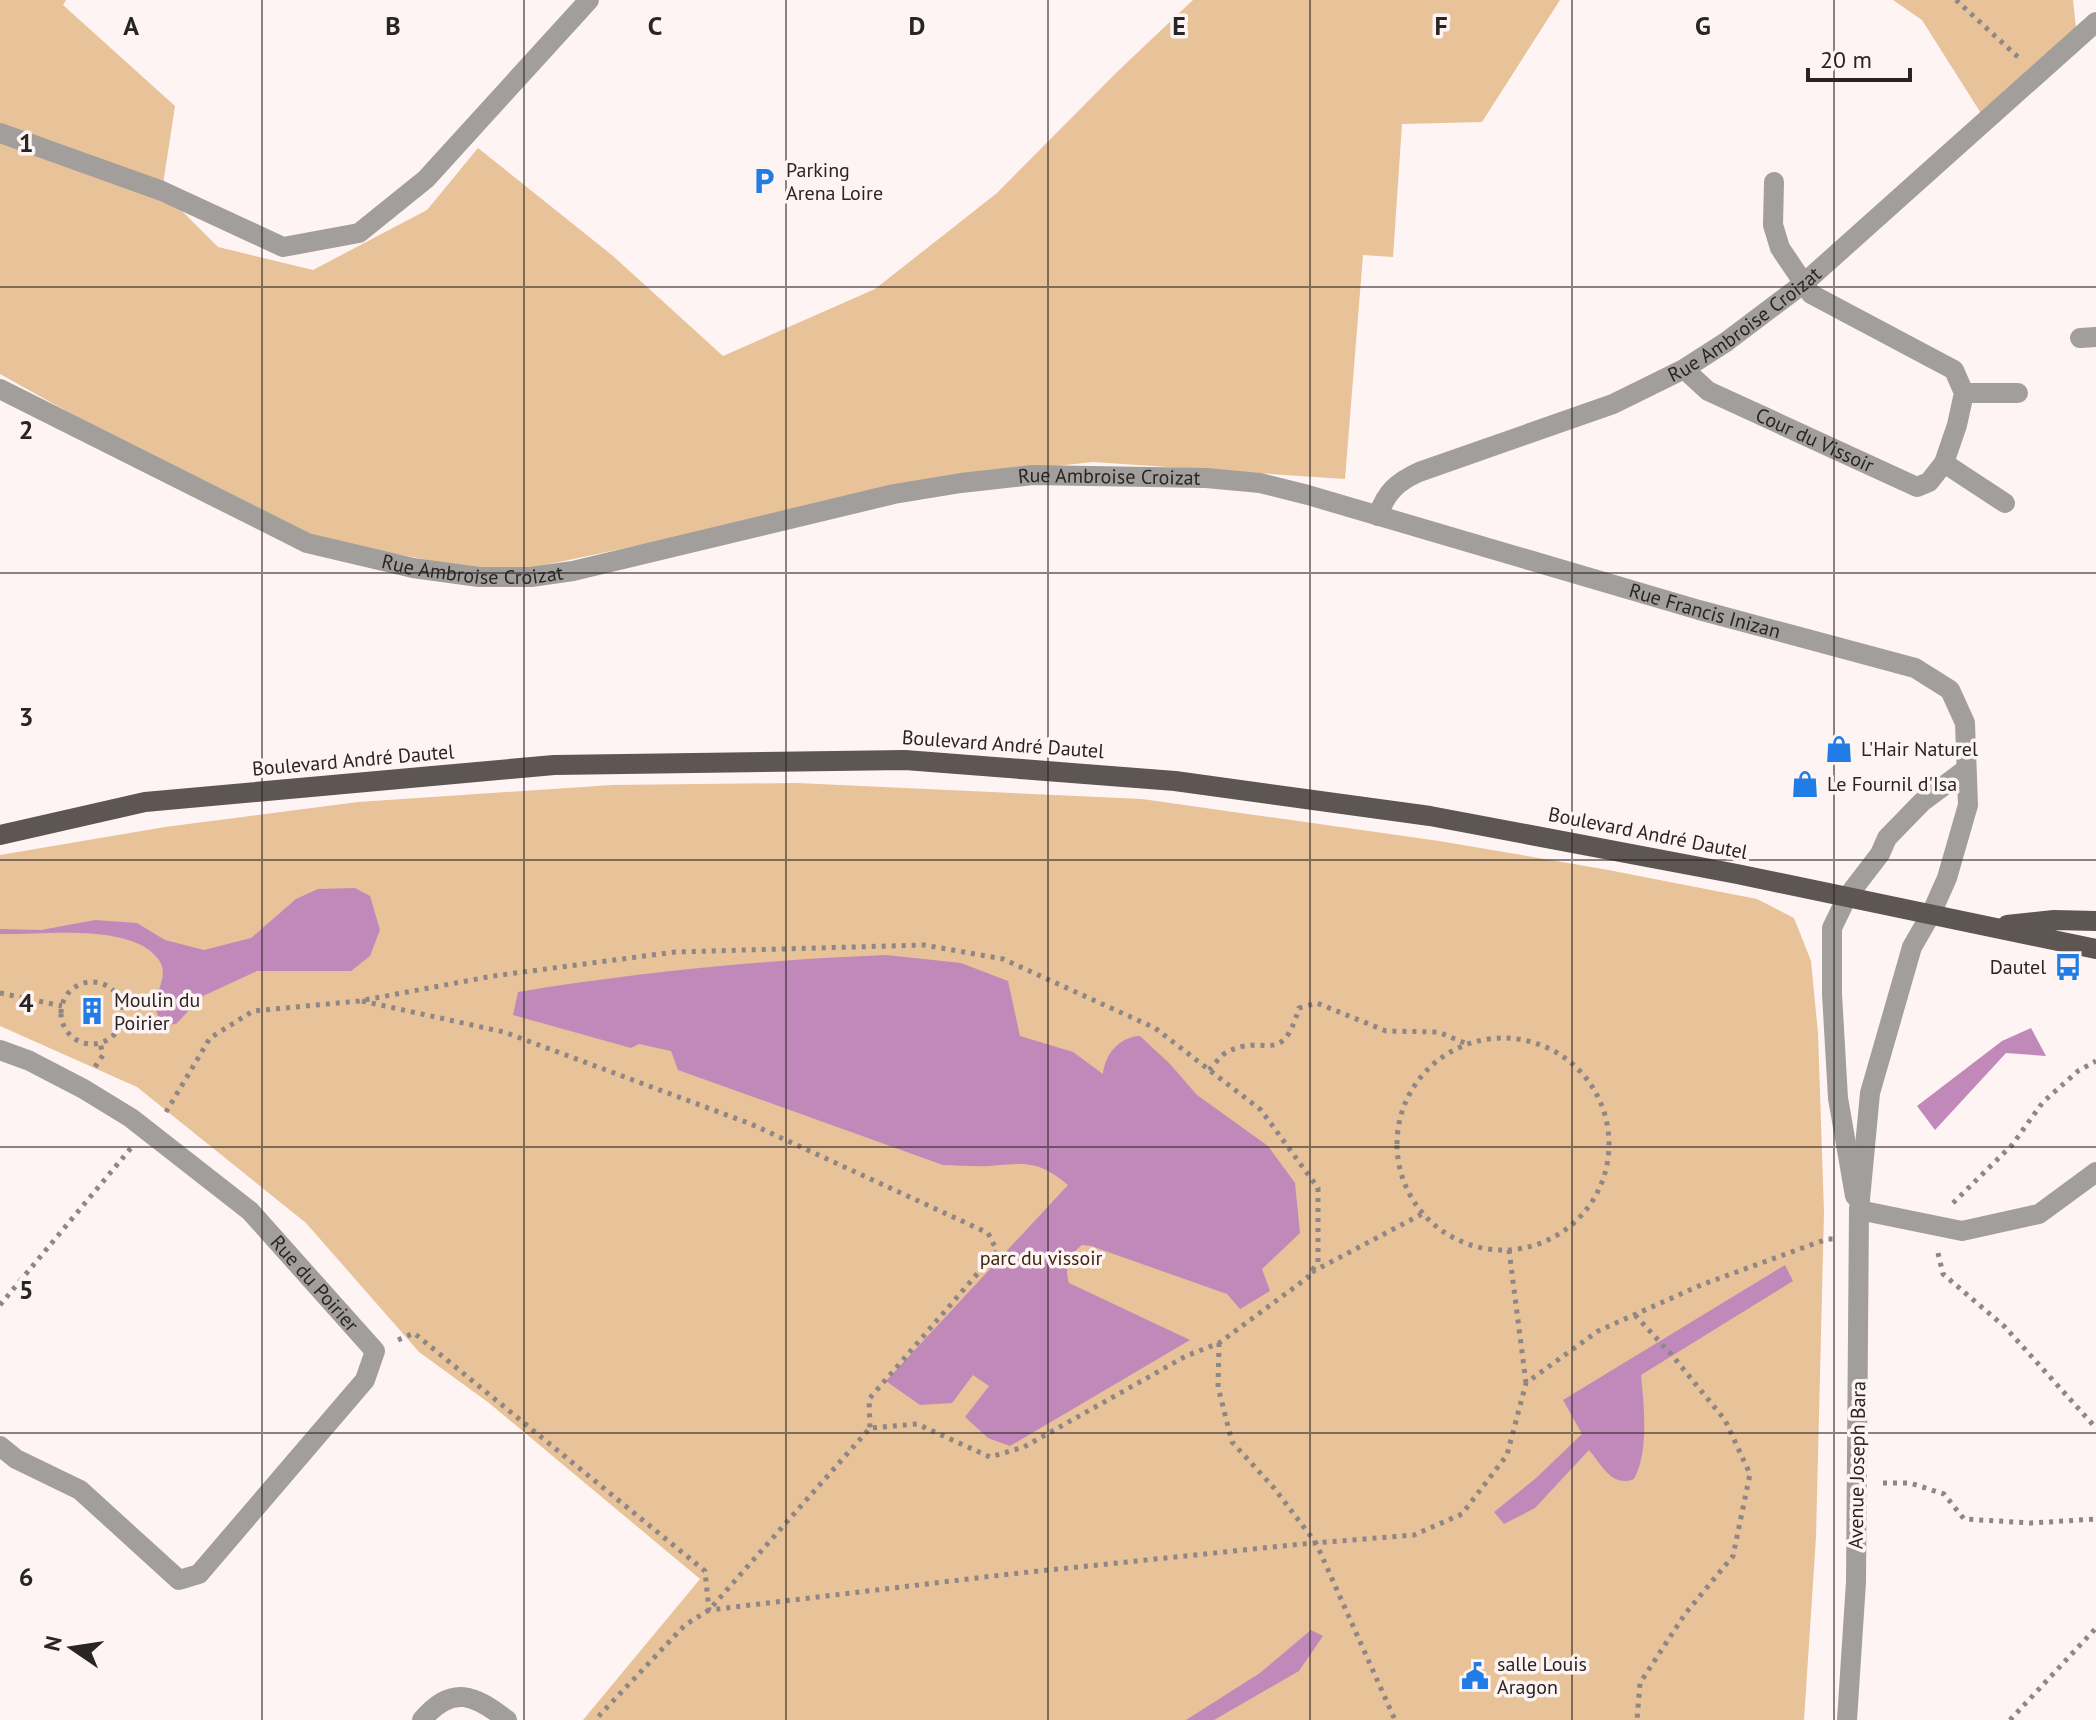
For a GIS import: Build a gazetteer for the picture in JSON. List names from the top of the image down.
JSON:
{
  "streets": {
    "main road": ["Boulevard André Dautel"],
    "street": [
      "Rue Ambroise Croizat",
      "Cour du Vissoir",
      "Rue Francis Inizan",
      "Rue du Poirier",
      "Avenue Joseph Bara"
    ]
  },
  "crossings": [
    ["Rue Ambroise Croizat", "Cour du Vissoir"],
    ["Rue Ambroise Croizat", "Rue Francis Inizan"],
    ["Rue Francis Inizan", "Boulevard André Dautel"],
    ["Rue Francis Inizan", "Avenue Joseph Bara"],
    ["Boulevard André Dautel", "Avenue Joseph Bara"]
  ],
  "parks": ["parc du vissoir"],
  "places": {
    "parking": ["Parking Arena Loire"],
    "shop": ["L'Hair Naturel", "Le Fournil d'Isa"],
    "bus stop": ["Dautel"],
    "building": ["Moulin du Poirier"],
    "public building": ["salle Louis Aragon"]
  },
  "scale_bar": "20 m",
  "north": "left",
  "grid": {
    "columns": [
      "A",
      "B",
      "C",
      "D",
      "E",
      "F",
      "G"
    ],
    "rows": [
      "1",
      "2",
      "3",
      "4",
      "5",
      "6"
    ]
  }
}
